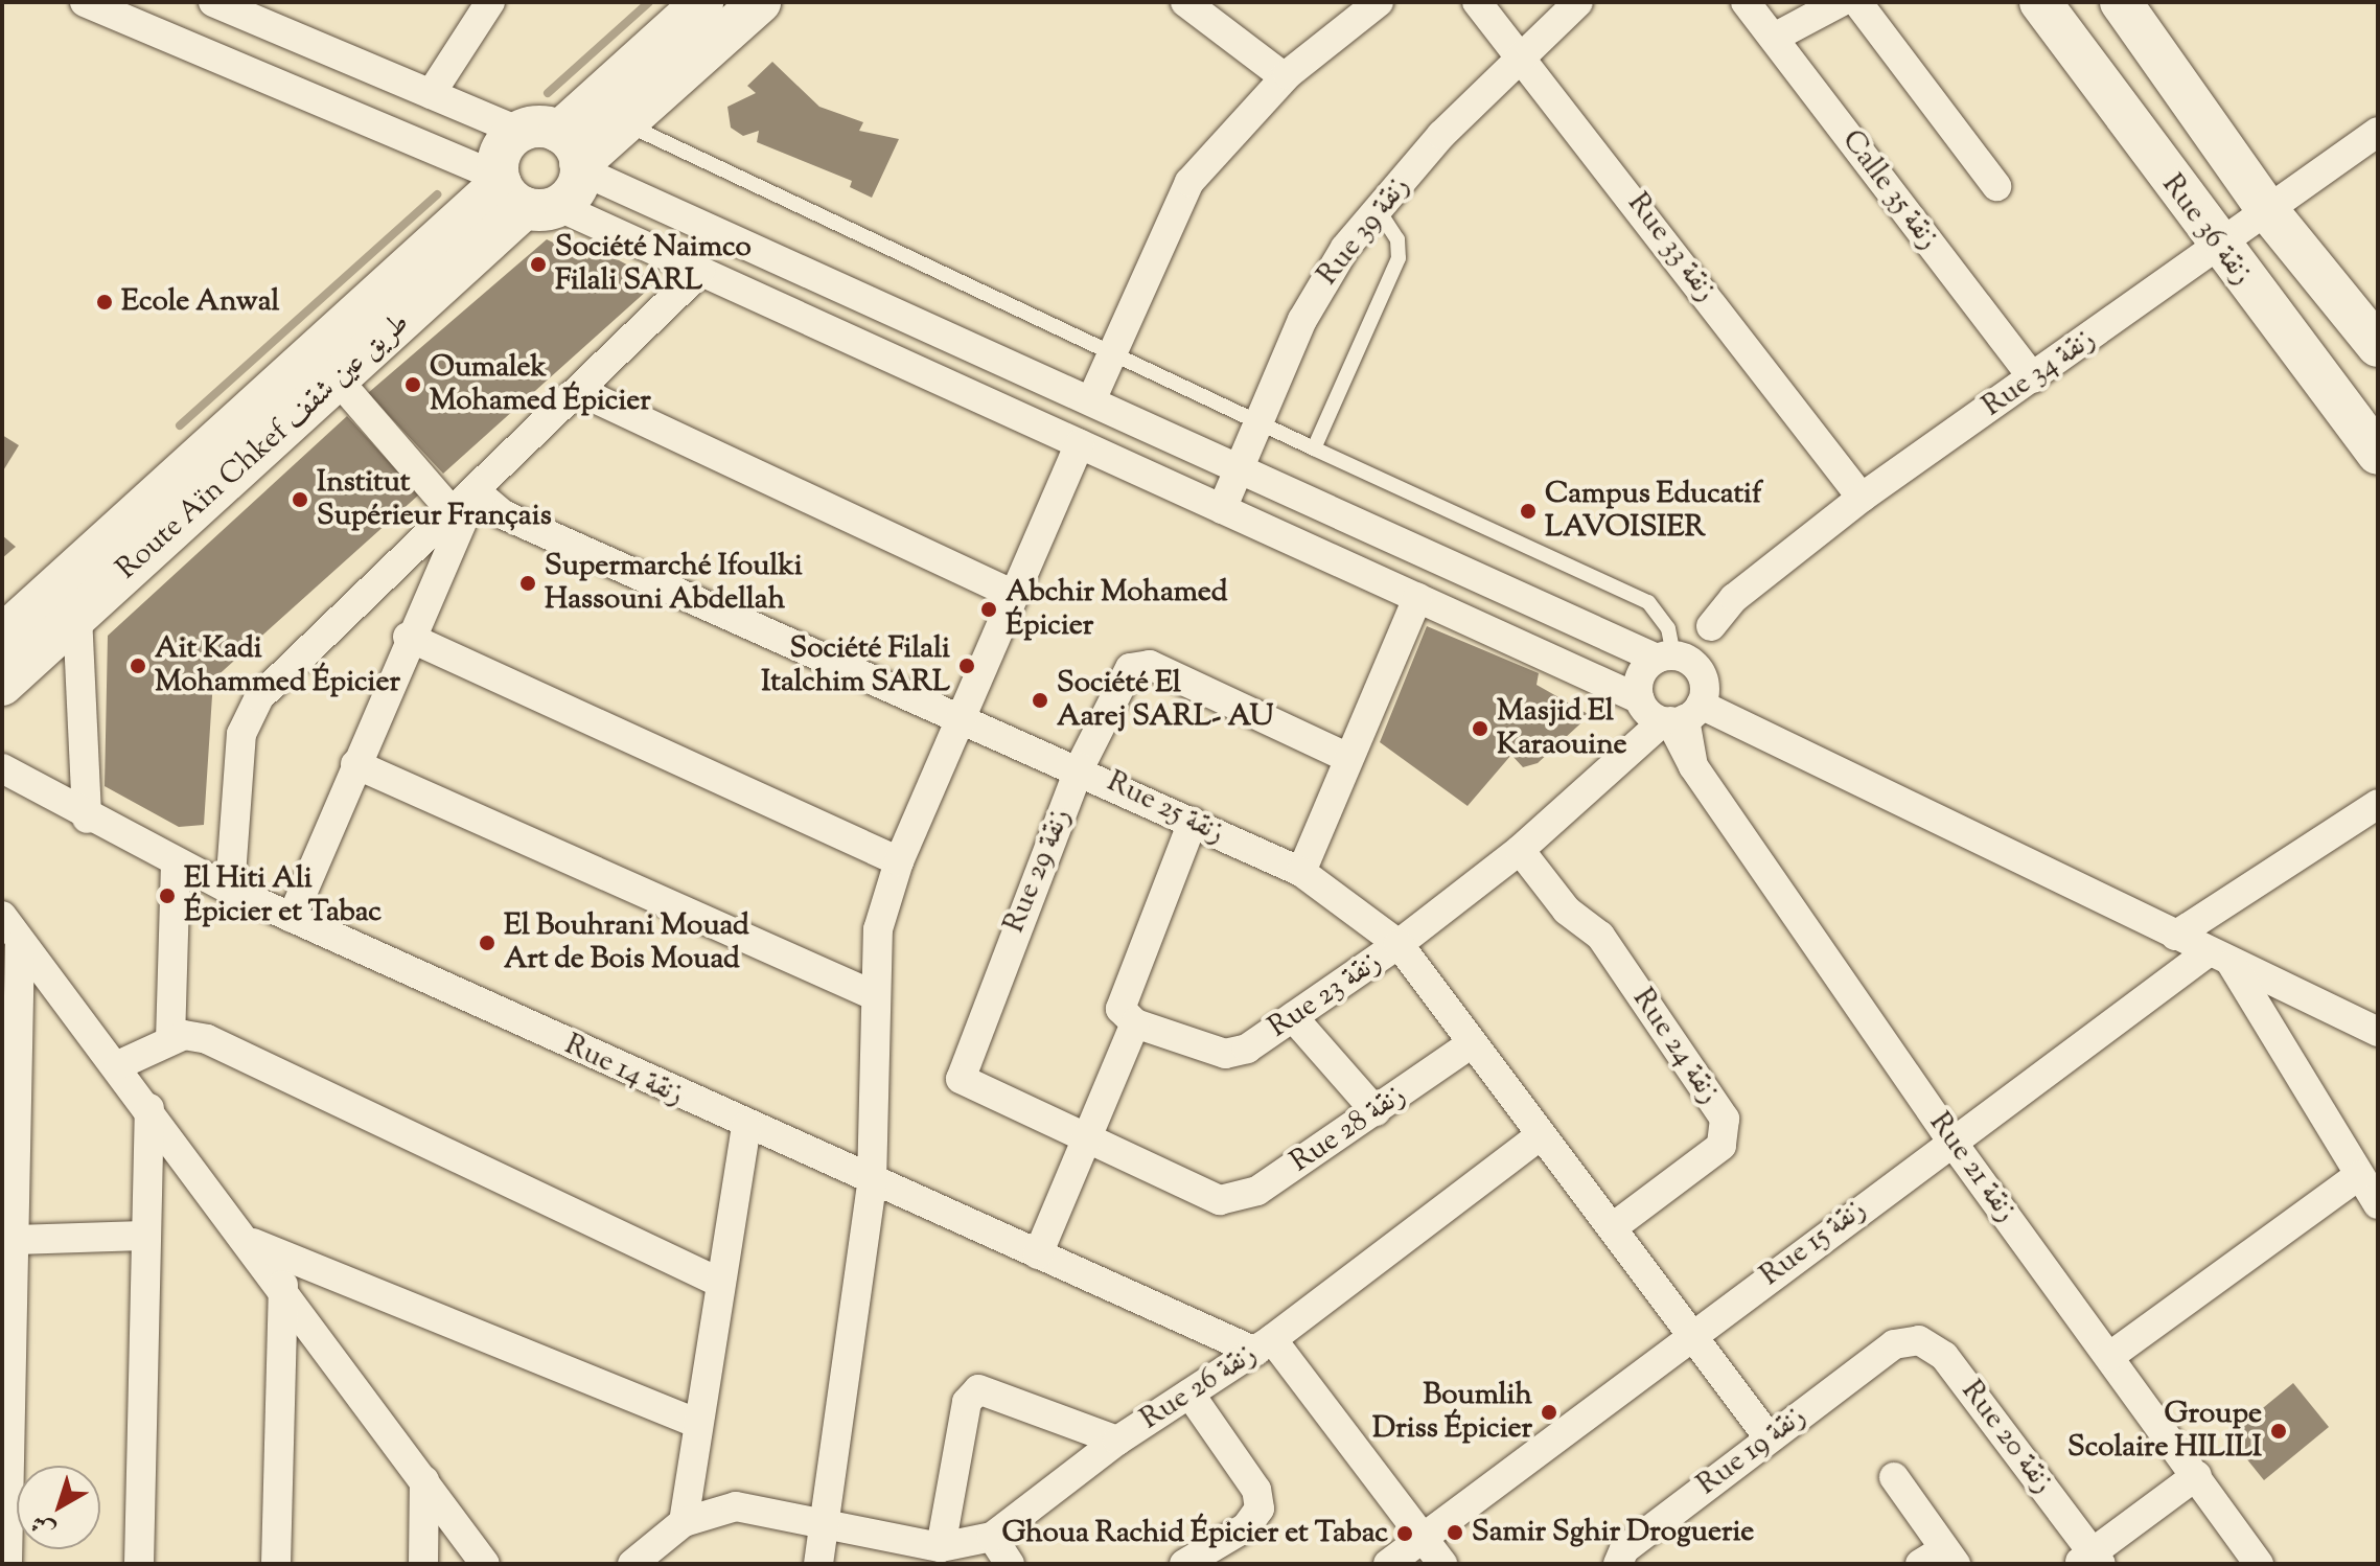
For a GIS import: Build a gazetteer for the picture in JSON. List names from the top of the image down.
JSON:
{
  "streets": {
    "main road": ["Rue 36 زنقة", "Route Aïn Chkef طريق عين شقف"],
    "street": [
      "Calle 35 زنقة",
      "Rue 39 زنقة",
      "Rue 33 زنقة",
      "Rue 34 زنقة",
      "Rue 25 زنقة",
      "Rue 29 زنقة",
      "Rue 23 زنقة",
      "Rue 24 زنقة",
      "Rue 14 زنقة",
      "Rue 28 زنقة",
      "Rue 21 زنقة",
      "Rue 15 زنقة",
      "Rue 26 زنقة",
      "Rue 20 زنقة",
      "Rue 19 زنقة"
    ]
  },
  "crossings": [
    ["Calle 35 زنقة", "Rue 34 زنقة"],
    ["Rue 36 زنقة", "Rue 34 زنقة"],
    ["Rue 39 زنقة", "Rue 33 زنقة"],
    ["Rue 33 زنقة", "Rue 34 زنقة"],
    ["Rue 25 زنقة", "Rue 29 زنقة"],
    ["Rue 25 زنقة", "Rue 23 زنقة"],
    ["Rue 25 زنقة", "Rue 24 زنقة"],
    ["Rue 25 زنقة", "Rue 28 زنقة"],
    ["Rue 25 زنقة", "Rue 15 زنقة"],
    ["Rue 25 زنقة", "Rue 26 زنقة"],
    ["Rue 29 زنقة", "Rue 28 زنقة"],
    ["Rue 23 زنقة", "Rue 24 زنقة"],
    ["Rue 23 زنقة", "Rue 21 زنقة"],
    ["Rue 14 زنقة", "Rue 15 زنقة"],
    ["Rue 14 زنقة", "Rue 26 زنقة"],
    ["Rue 21 زنقة", "Rue 15 زنقة"],
    ["Rue 20 زنقة", "Rue 19 زنقة"]
  ],
  "places": [
    "Société Naimco Filali SARL",
    "Ecole Anwal",
    "Oumalek Mohamed Épicier",
    "Institut Supérieur Français",
    "Campus Educatif LAVOISIER",
    "Supermarché Ifoulki Hassouni Abdellah",
    "Abchir Mohamed Épicier",
    "Ait Kadi Mohammed Épicier",
    "Société Filali Italchim SARL",
    "Société El Aarej SARL- AU",
    "Masjid El Karaouine",
    "El Hiti Ali Épicier et Tabac",
    "El Bouhrani Mouad Art de Bois Mouad",
    "Boumlih Driss Épicier",
    "Groupe Scolaire HILILI",
    "Samir Sghir Droguerie",
    "Ghoua Rachid Épicier et Tabac"
  ],
  "north": "bottom left"
}
